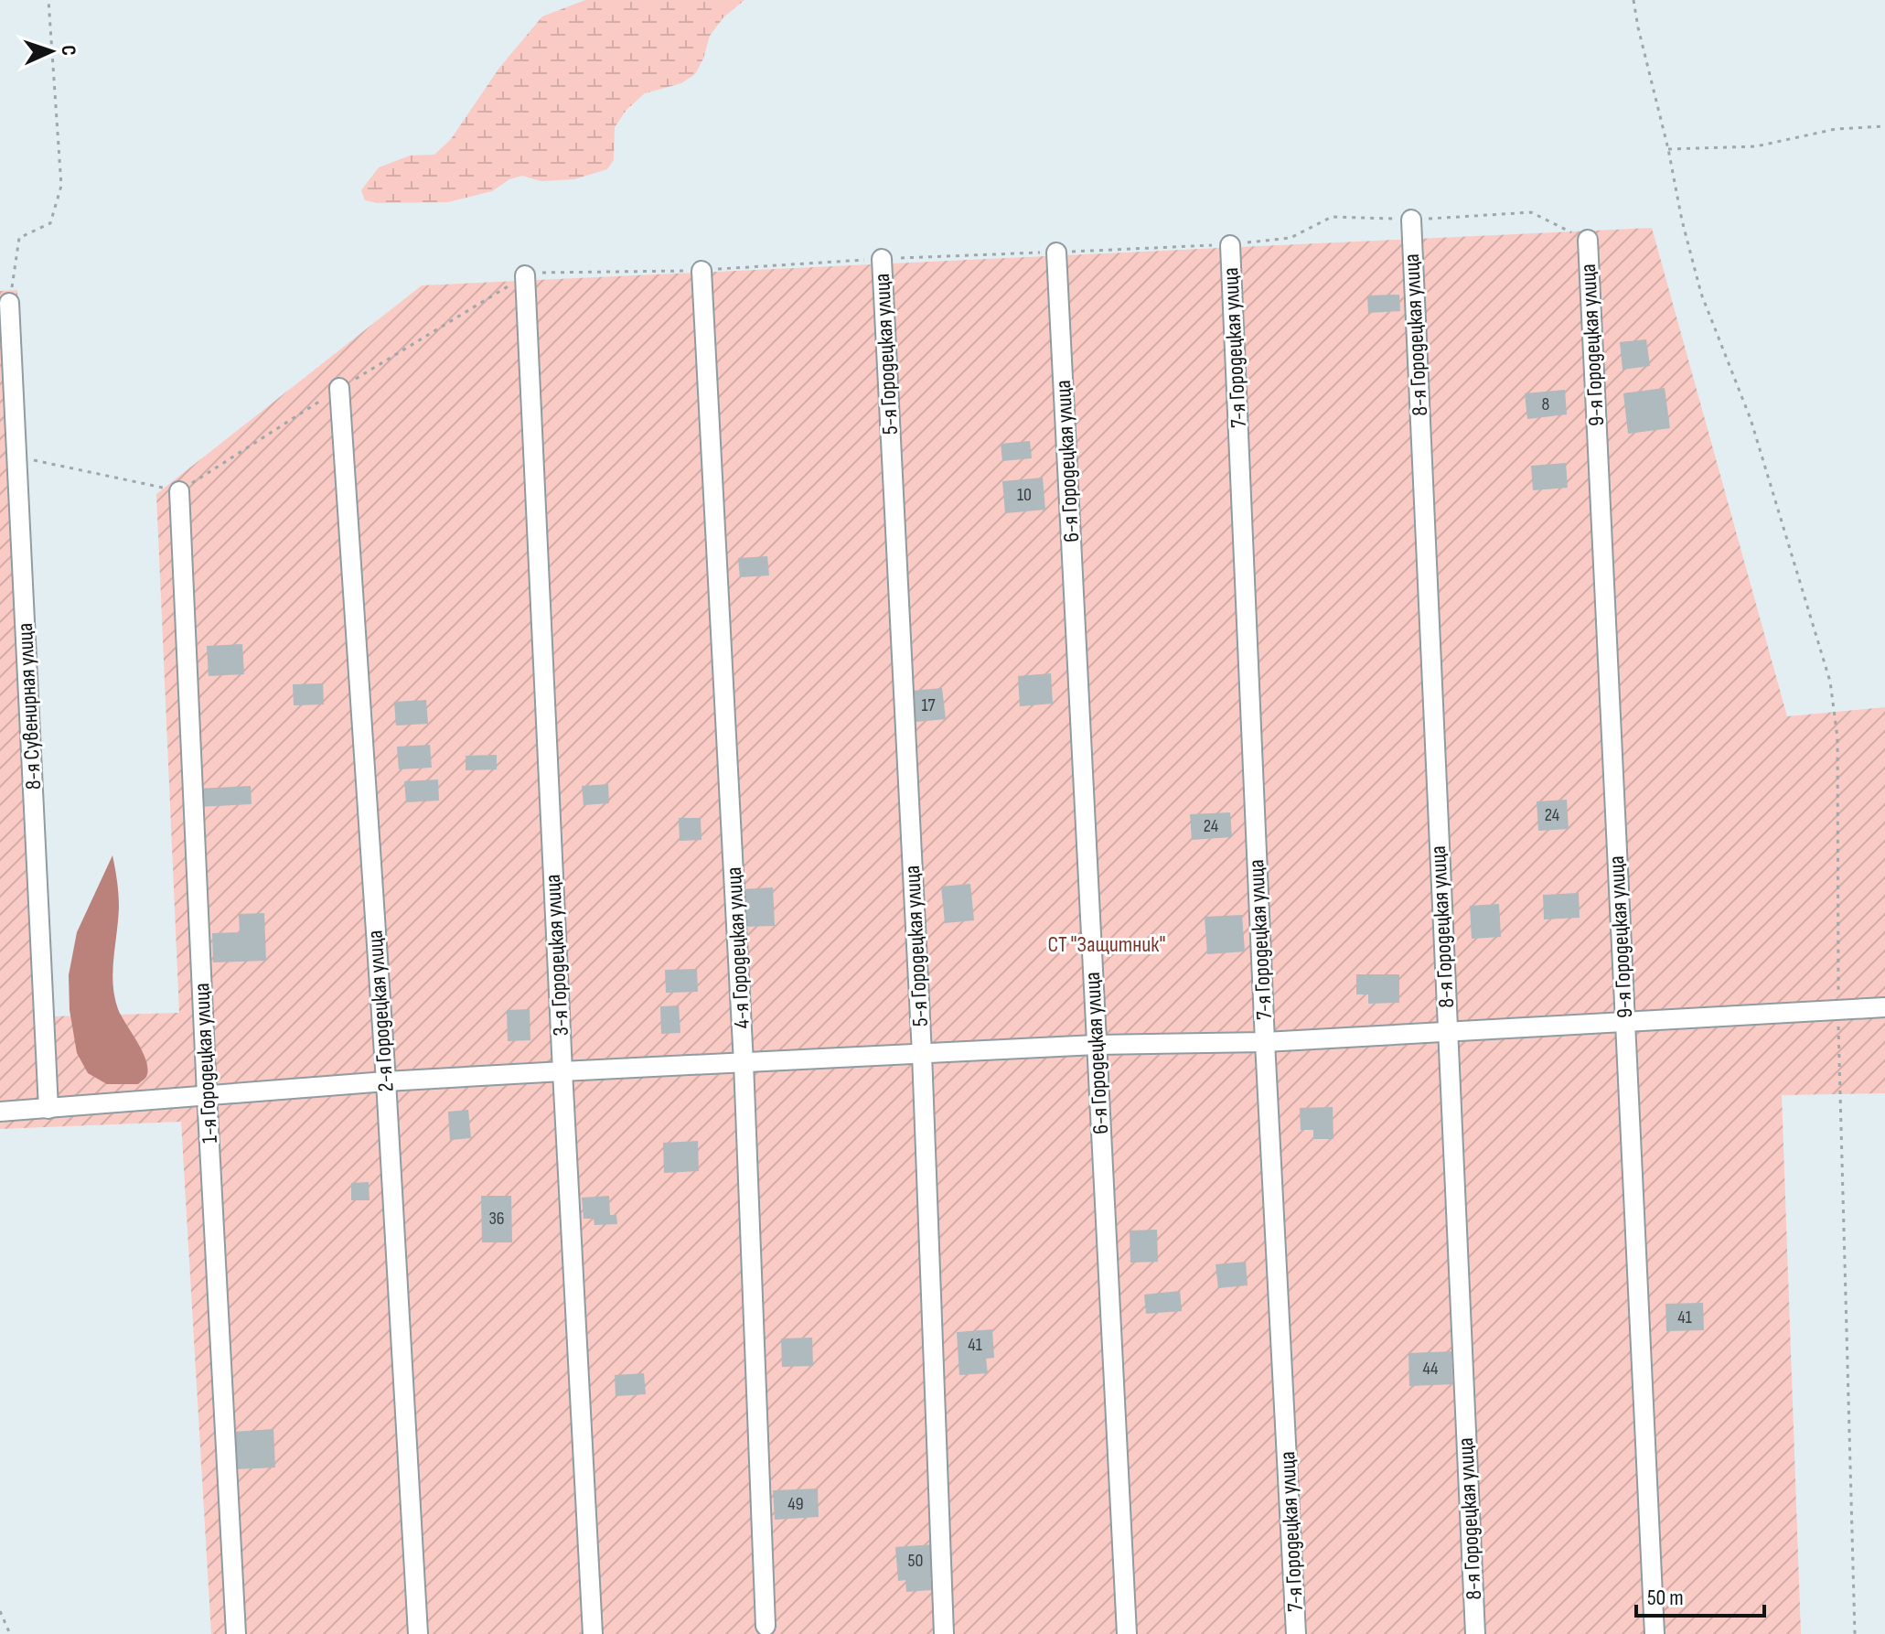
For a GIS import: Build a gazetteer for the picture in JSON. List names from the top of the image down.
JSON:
{
  "streets": {
    "street": [
      "8-я Городецкая улица",
      "9-я Городецкая улица",
      "7-я Городецкая улица",
      "5-я Городецкая улица",
      "6-я Городецкая улица",
      "8-я Сувенирная улица",
      "4-я Городецкая улица",
      "3-я Городецкая улица",
      "2-я Городецкая улица",
      "1-я Городецкая улица"
    ]
  },
  "parks": ["СТ \"Защитник\""],
  "house_numbers": [
    "8",
    "10",
    "17",
    "24",
    "24",
    "36",
    "41",
    "41",
    "44",
    "49",
    "50"
  ],
  "scale_bar": "50 m",
  "north": "right"
}
